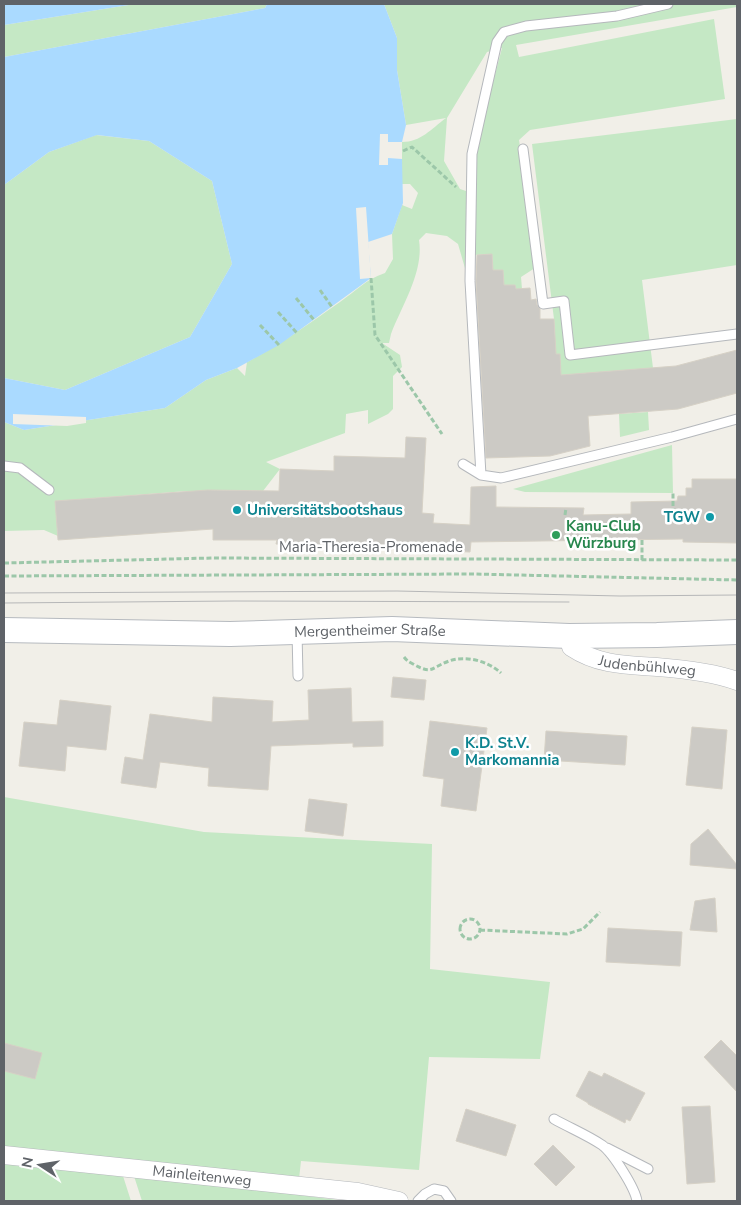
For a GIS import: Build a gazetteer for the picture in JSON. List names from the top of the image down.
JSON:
{
  "streets": {
    "main road": ["Mergentheimer Straße"],
    "street": ["Judenbühlweg", "Mainleitenweg"],
    "path": ["Maria-Theresia-Promenade"]
  },
  "crossings": [
    ["Mergentheimer Straße", "Judenbühlweg"]
  ],
  "places": [
    "Universitätsbootshaus",
    "TGW",
    "Kanu-Club Würzburg",
    "K.D. St.V. Markomannia"
  ],
  "north": "left"
}
